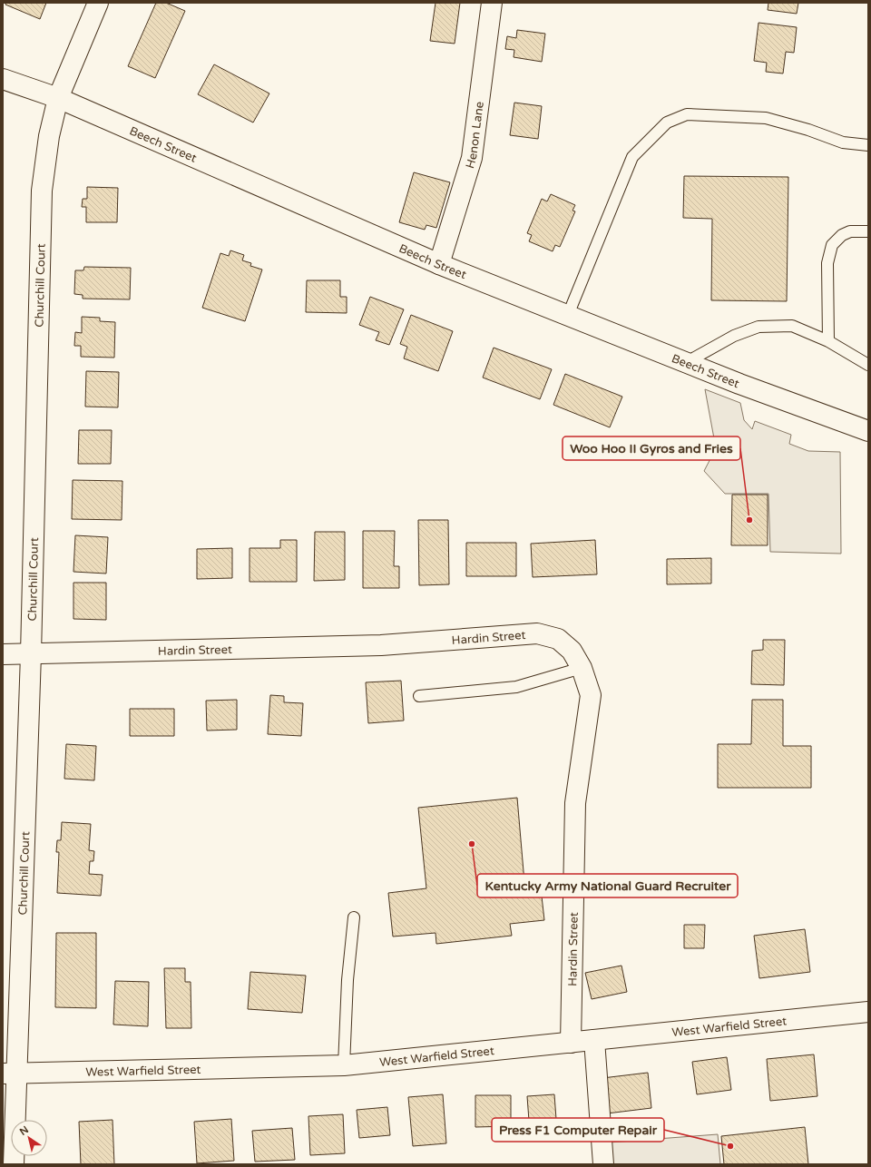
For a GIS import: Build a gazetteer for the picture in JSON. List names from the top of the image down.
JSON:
{
  "streets": {
    "street": [
      "Henon Lane",
      "Beech Street",
      "Churchill Court",
      "Hardin Street",
      "West Warfield Street"
    ]
  },
  "crossings": [
    ["Henon Lane", "Beech Street"],
    ["Beech Street", "Churchill Court"],
    ["Churchill Court", "Hardin Street"],
    ["Churchill Court", "West Warfield Street"],
    ["Hardin Street", "West Warfield Street"]
  ],
  "places": ["Woo Hoo II Gyros and Fries", "Kentucky Army National Guard Recruiter", "Press F1 Computer Repair"],
  "north": "top left"
}
